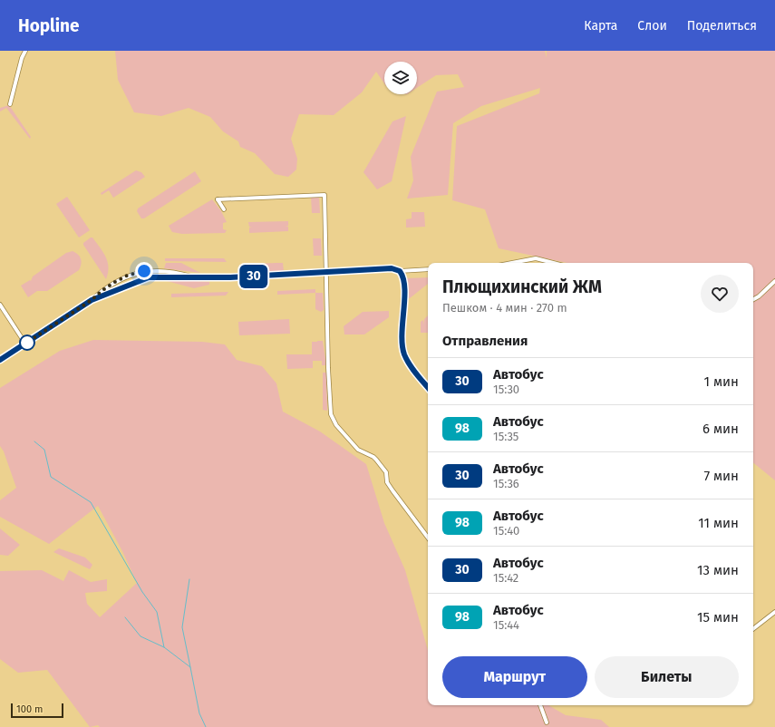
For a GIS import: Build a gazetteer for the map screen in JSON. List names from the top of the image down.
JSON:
{
  "lines": ["bus line 30"],
  "scale_bar": "100 m",
  "page": {
    "header": "Hopline",
    "nav": ["Карта", "Слои", "Поделиться"],
    "on_map": "30",
    "heading": [
      ["Плющихинский ЖМ", "Пешком · 4 мин · 270 m"],
      "Отправления"
    ],
    "list": [
      {
        "mark": "30",
        "name": "Автобус",
        "note": "15:30",
        "value": "1 мин"
      },
      {
        "mark": "98",
        "name": "Автобус",
        "note": "15:35",
        "value": "6 мин"
      },
      {
        "mark": "30",
        "name": "Автобус",
        "note": "15:36",
        "value": "7 мин"
      },
      {
        "mark": "98",
        "name": "Автобус",
        "note": "15:40",
        "value": "11 мин"
      },
      {
        "mark": "30",
        "name": "Автобус",
        "note": "15:42",
        "value": "13 мин"
      },
      {
        "mark": "98",
        "name": "Автобус",
        "note": "15:44",
        "value": "15 мин"
      }
    ],
    "buttons": ["Маршрут", "Билеты"],
    "scale": "100 m"
  }
}
